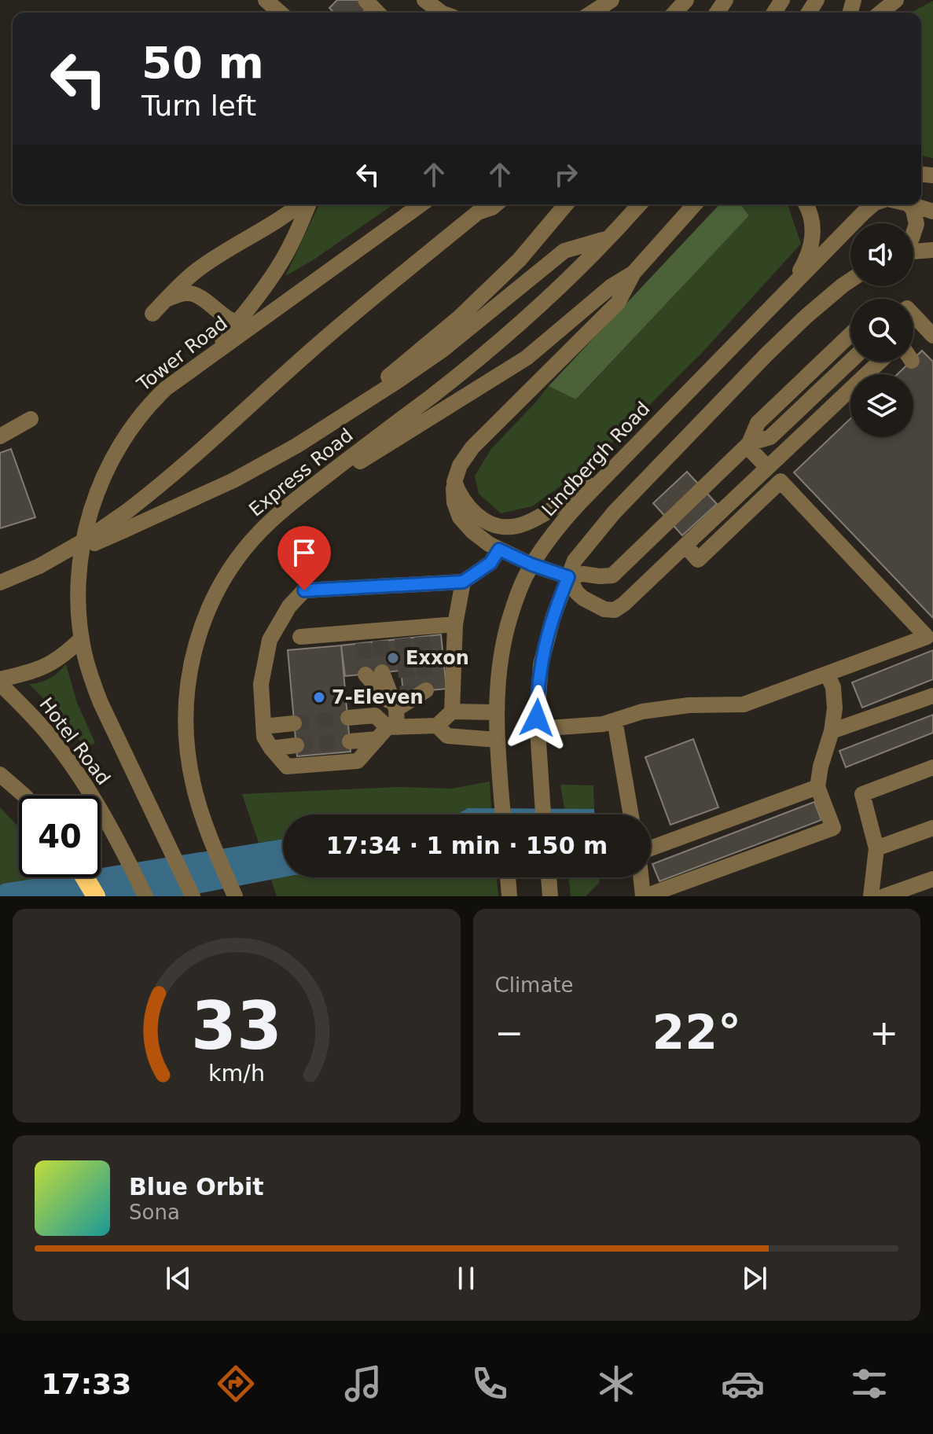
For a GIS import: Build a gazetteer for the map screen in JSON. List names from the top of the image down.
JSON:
{
  "streets": {
    "street": [
      "Tower Road",
      "Lindbergh Road",
      "Express Road",
      "Hotel Road"
    ]
  },
  "places": ["Exxon", "7-Eleven"],
  "page": {
    "turn": ["50 m", "Turn left"],
    "limit": "40",
    "trip": "17:34 · 1 min · 150 m",
    "tile": "Climate",
    "heat": ["−", "22°", "+"],
    "song": ["Blue Orbit", "Sona"],
    "tabs": "17:33",
    "gauge": ["33", "km/h"]
  }
}
